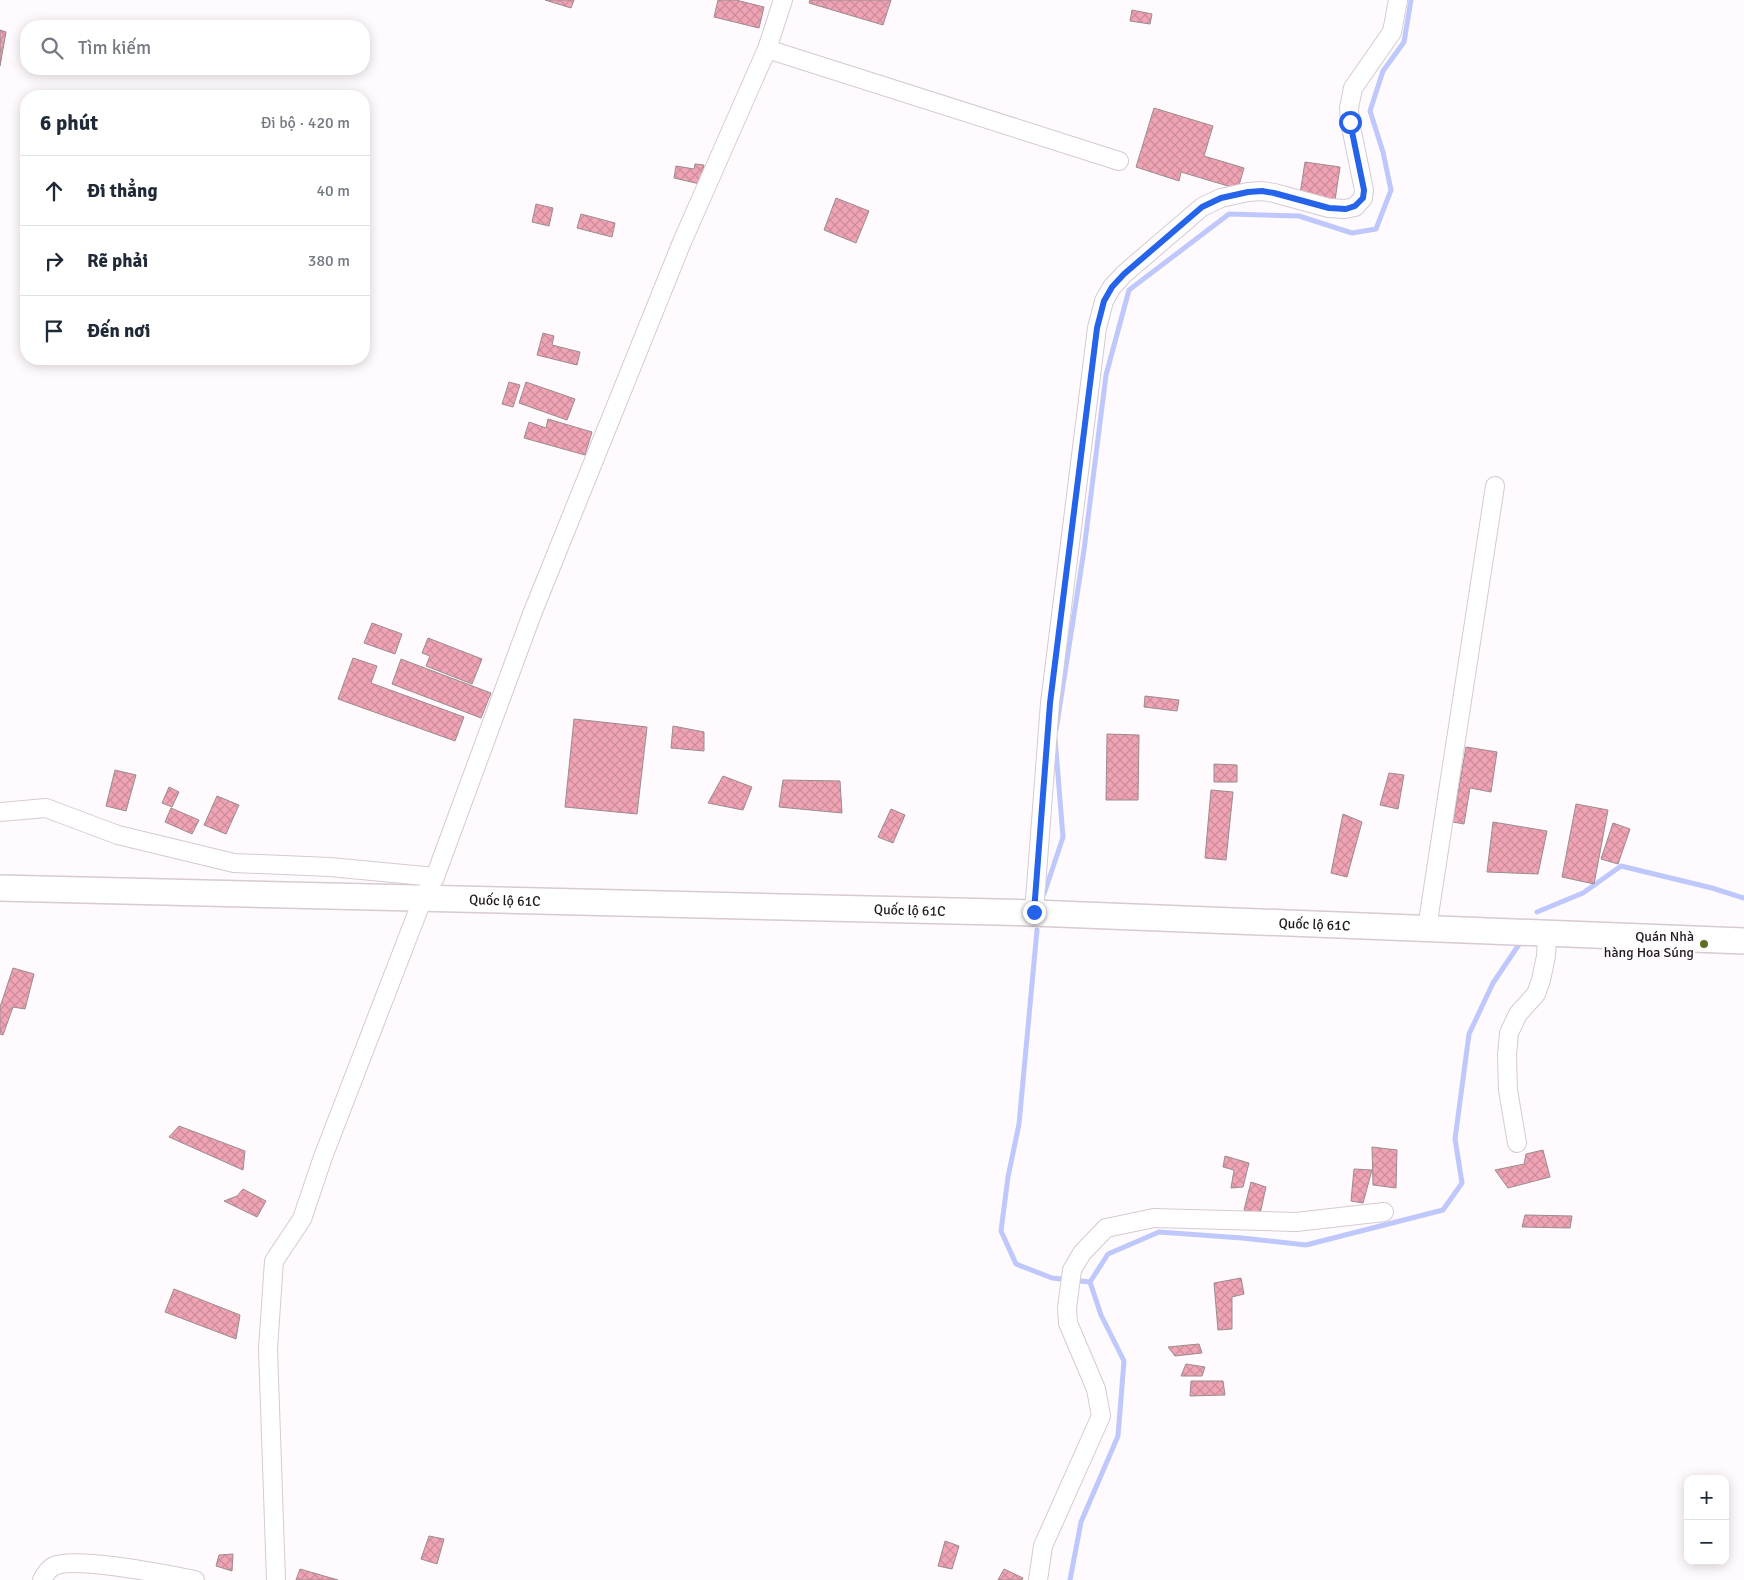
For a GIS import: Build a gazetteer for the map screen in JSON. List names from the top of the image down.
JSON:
{
  "streets": {
    "highway": ["Quốc lộ 61C"]
  },
  "places": ["Quán Nhà hàng Hoa Súng"],
  "page": {
    "search": "Tìm kiếm",
    "heading": ["6 phút", "Đi bộ · 420 m"],
    "list": [
      ["Đi thẳng", "40 m"],
      ["Rẽ phải", "380 m"],
      "Đến nơi"
    ],
    "map_buttons": ["+", "−"]
  }
}
